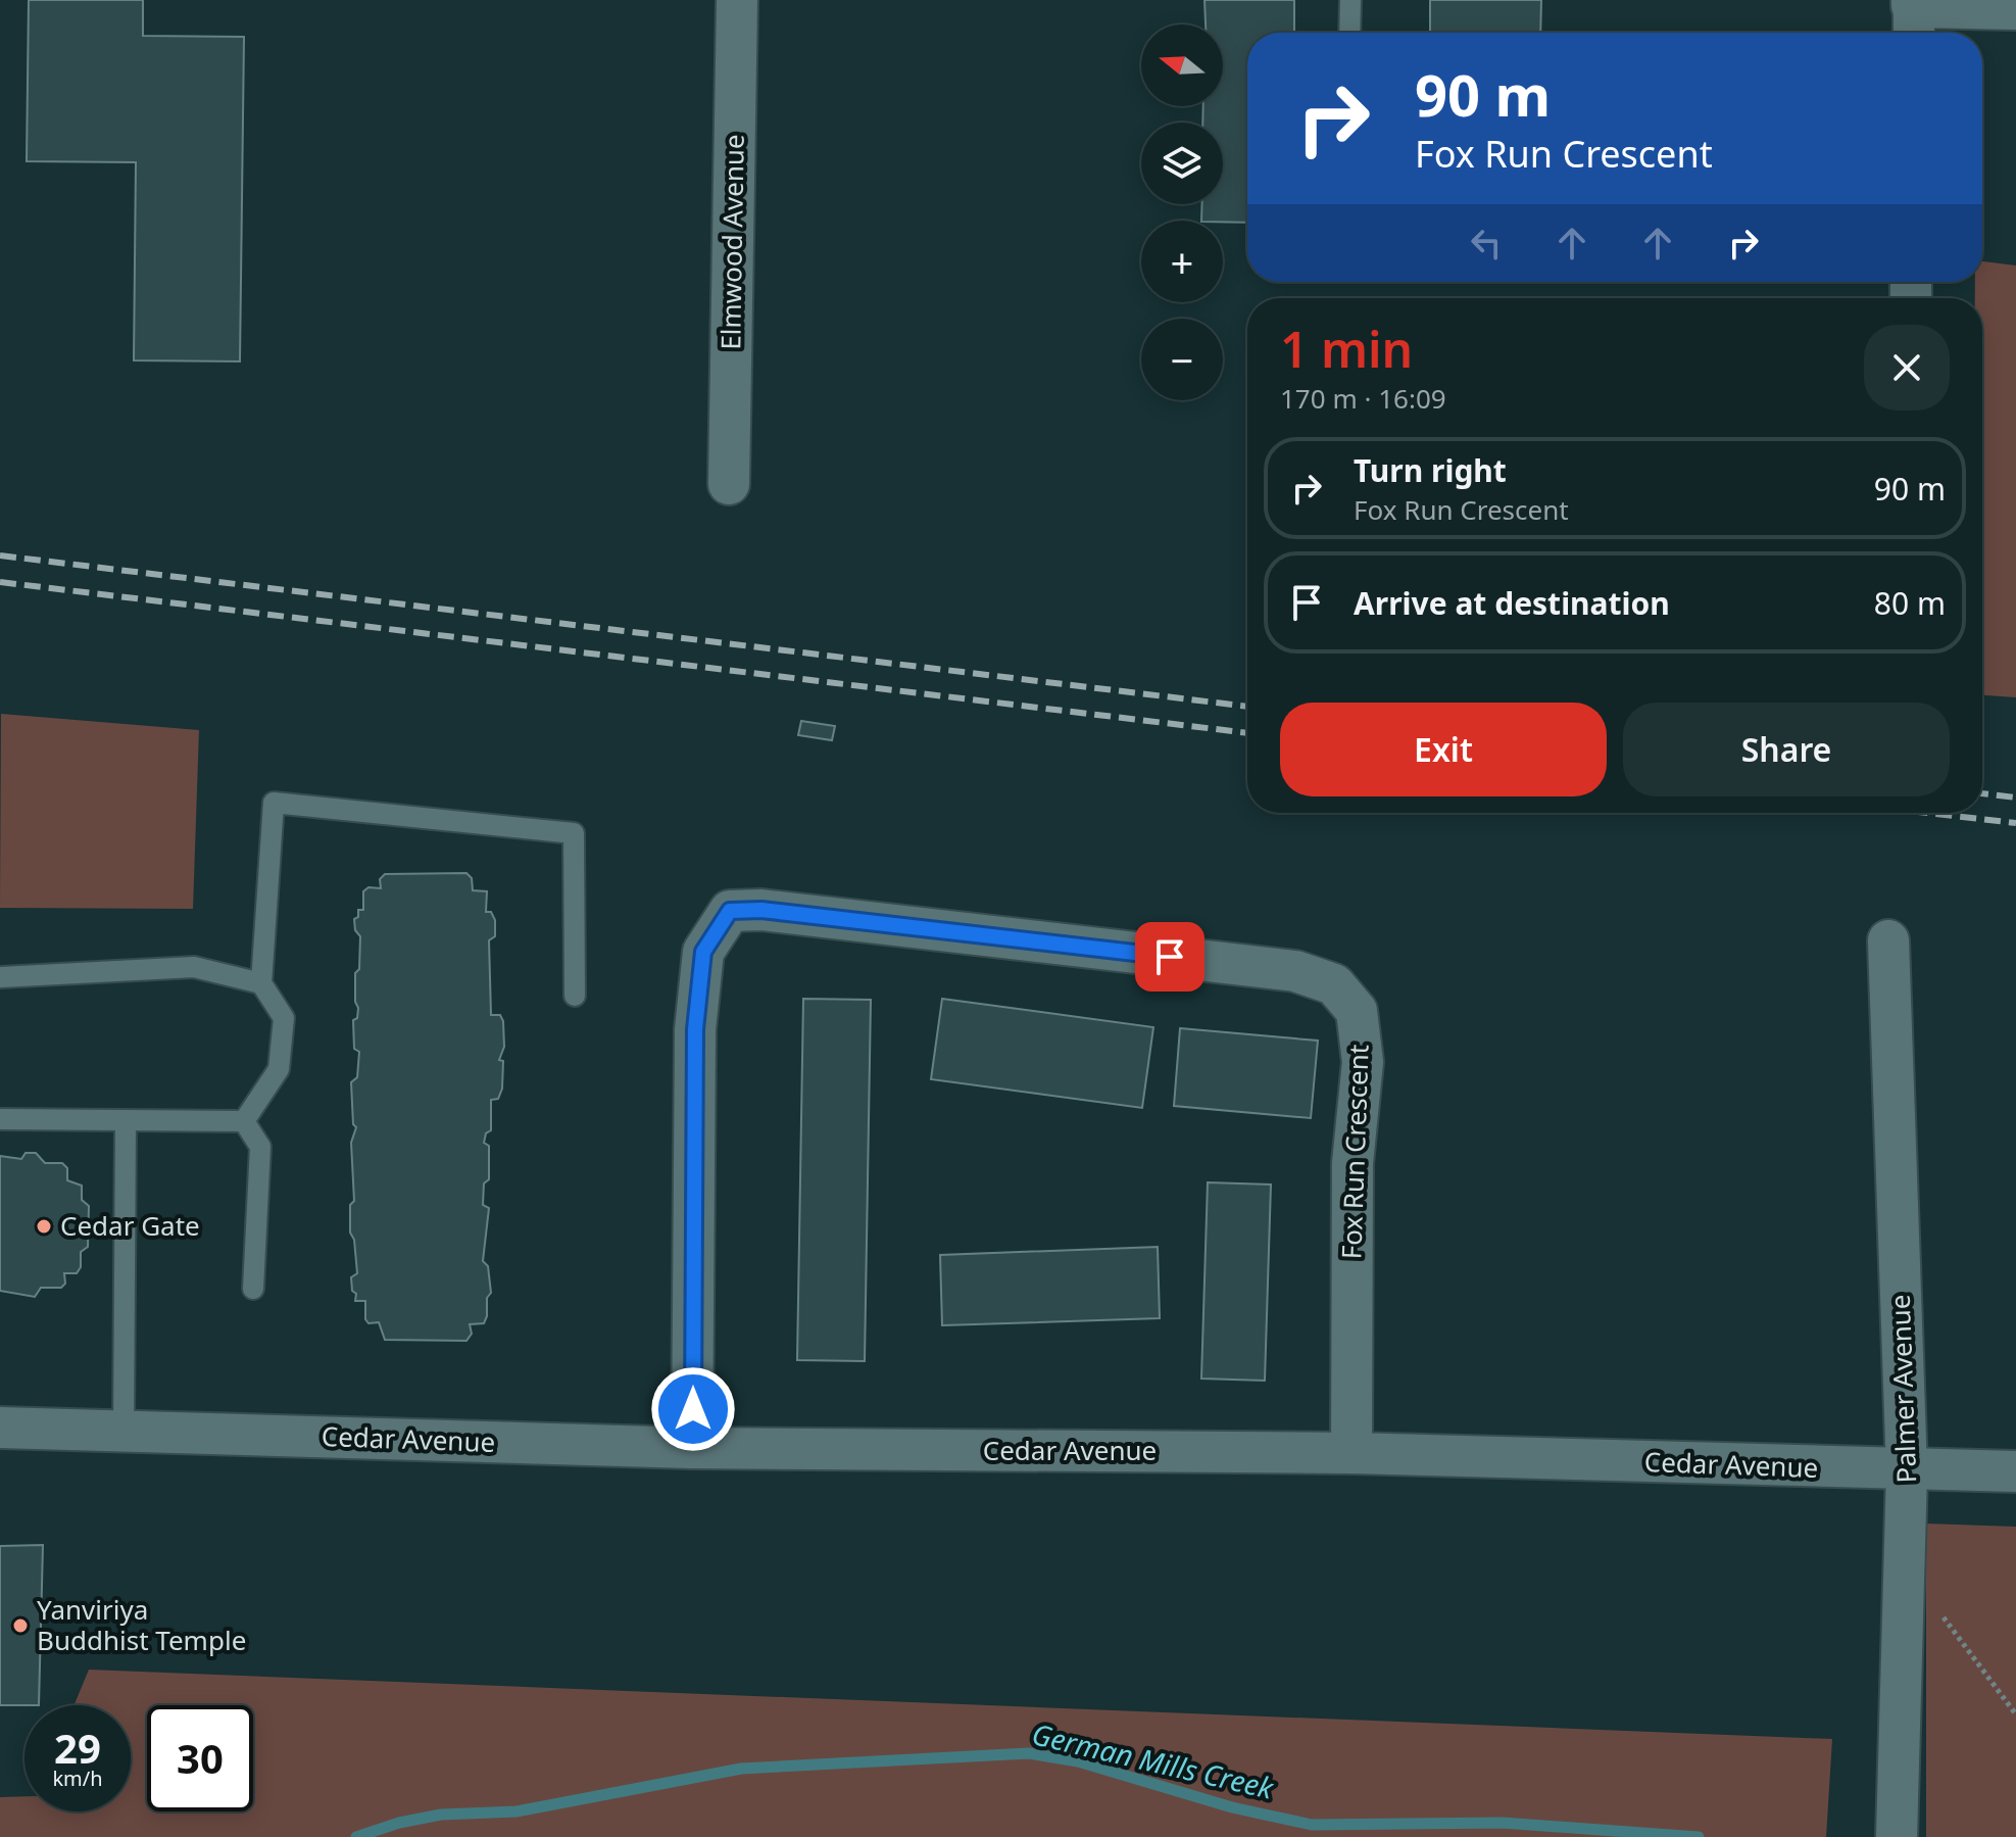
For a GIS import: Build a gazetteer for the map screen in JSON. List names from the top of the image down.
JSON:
{
  "streets": {
    "street": [
      "Elmwood Avenue",
      "Fox Run Crescent",
      "Palmer Avenue",
      "Cedar Avenue"
    ]
  },
  "crossings": [
    ["Fox Run Crescent", "Cedar Avenue"],
    ["Palmer Avenue", "Cedar Avenue"]
  ],
  "water": ["German Mills Creek"],
  "places": ["Cedar Gate", "Yanviriya Buddhist Temple"],
  "north": "left",
  "page": {
    "map_buttons": ["+", "−"],
    "turn": ["90 m", "Fox Run Crescent"],
    "heading": ["1 min", "170 m · 16:09"],
    "list": [
      {
        "name": "Turn right",
        "note": "Fox Run Crescent",
        "value": "90 m"
      },
      {
        "name": "Arrive at destination",
        "value": "80 m"
      }
    ],
    "buttons": ["Exit", "Share"],
    "speed": "29 km/h",
    "limit": "30"
  }
}
